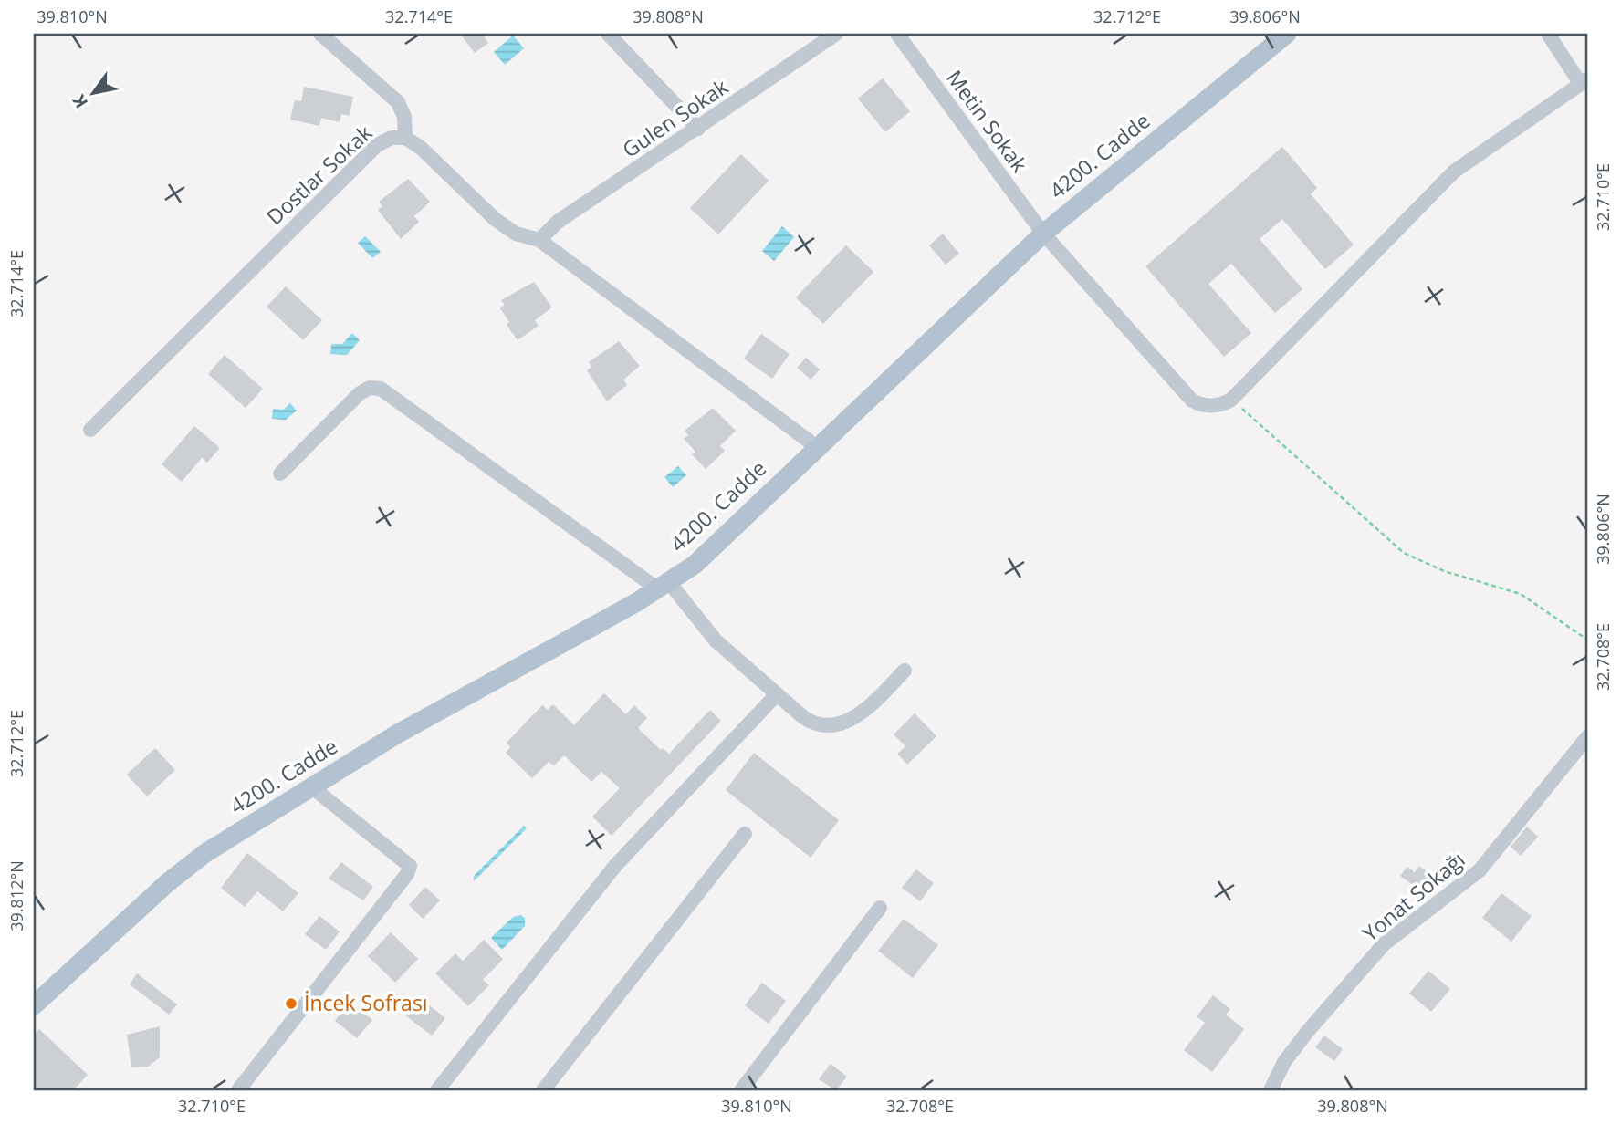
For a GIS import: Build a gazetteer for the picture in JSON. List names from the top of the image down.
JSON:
{
  "streets": {
    "main road": ["4200. Cadde"],
    "street": [
      "Gulen Sokak",
      "Metin Sokak",
      "Dostlar Sokak",
      "Yonat Sokağı"
    ]
  },
  "crossings": [
    ["Gulen Sokak", "Dostlar Sokak"],
    ["Metin Sokak", "4200. Cadde"],
    ["4200. Cadde", "Dostlar Sokak"]
  ],
  "places": ["İncek Sofrası"],
  "north": "bottom left",
  "coordinates": [
    "39.810°N",
    "32.714°E",
    "39.808°N",
    "32.712°E",
    "39.806°N",
    "32.710°E",
    "32.708°E",
    "39.812°N"
  ]
}
